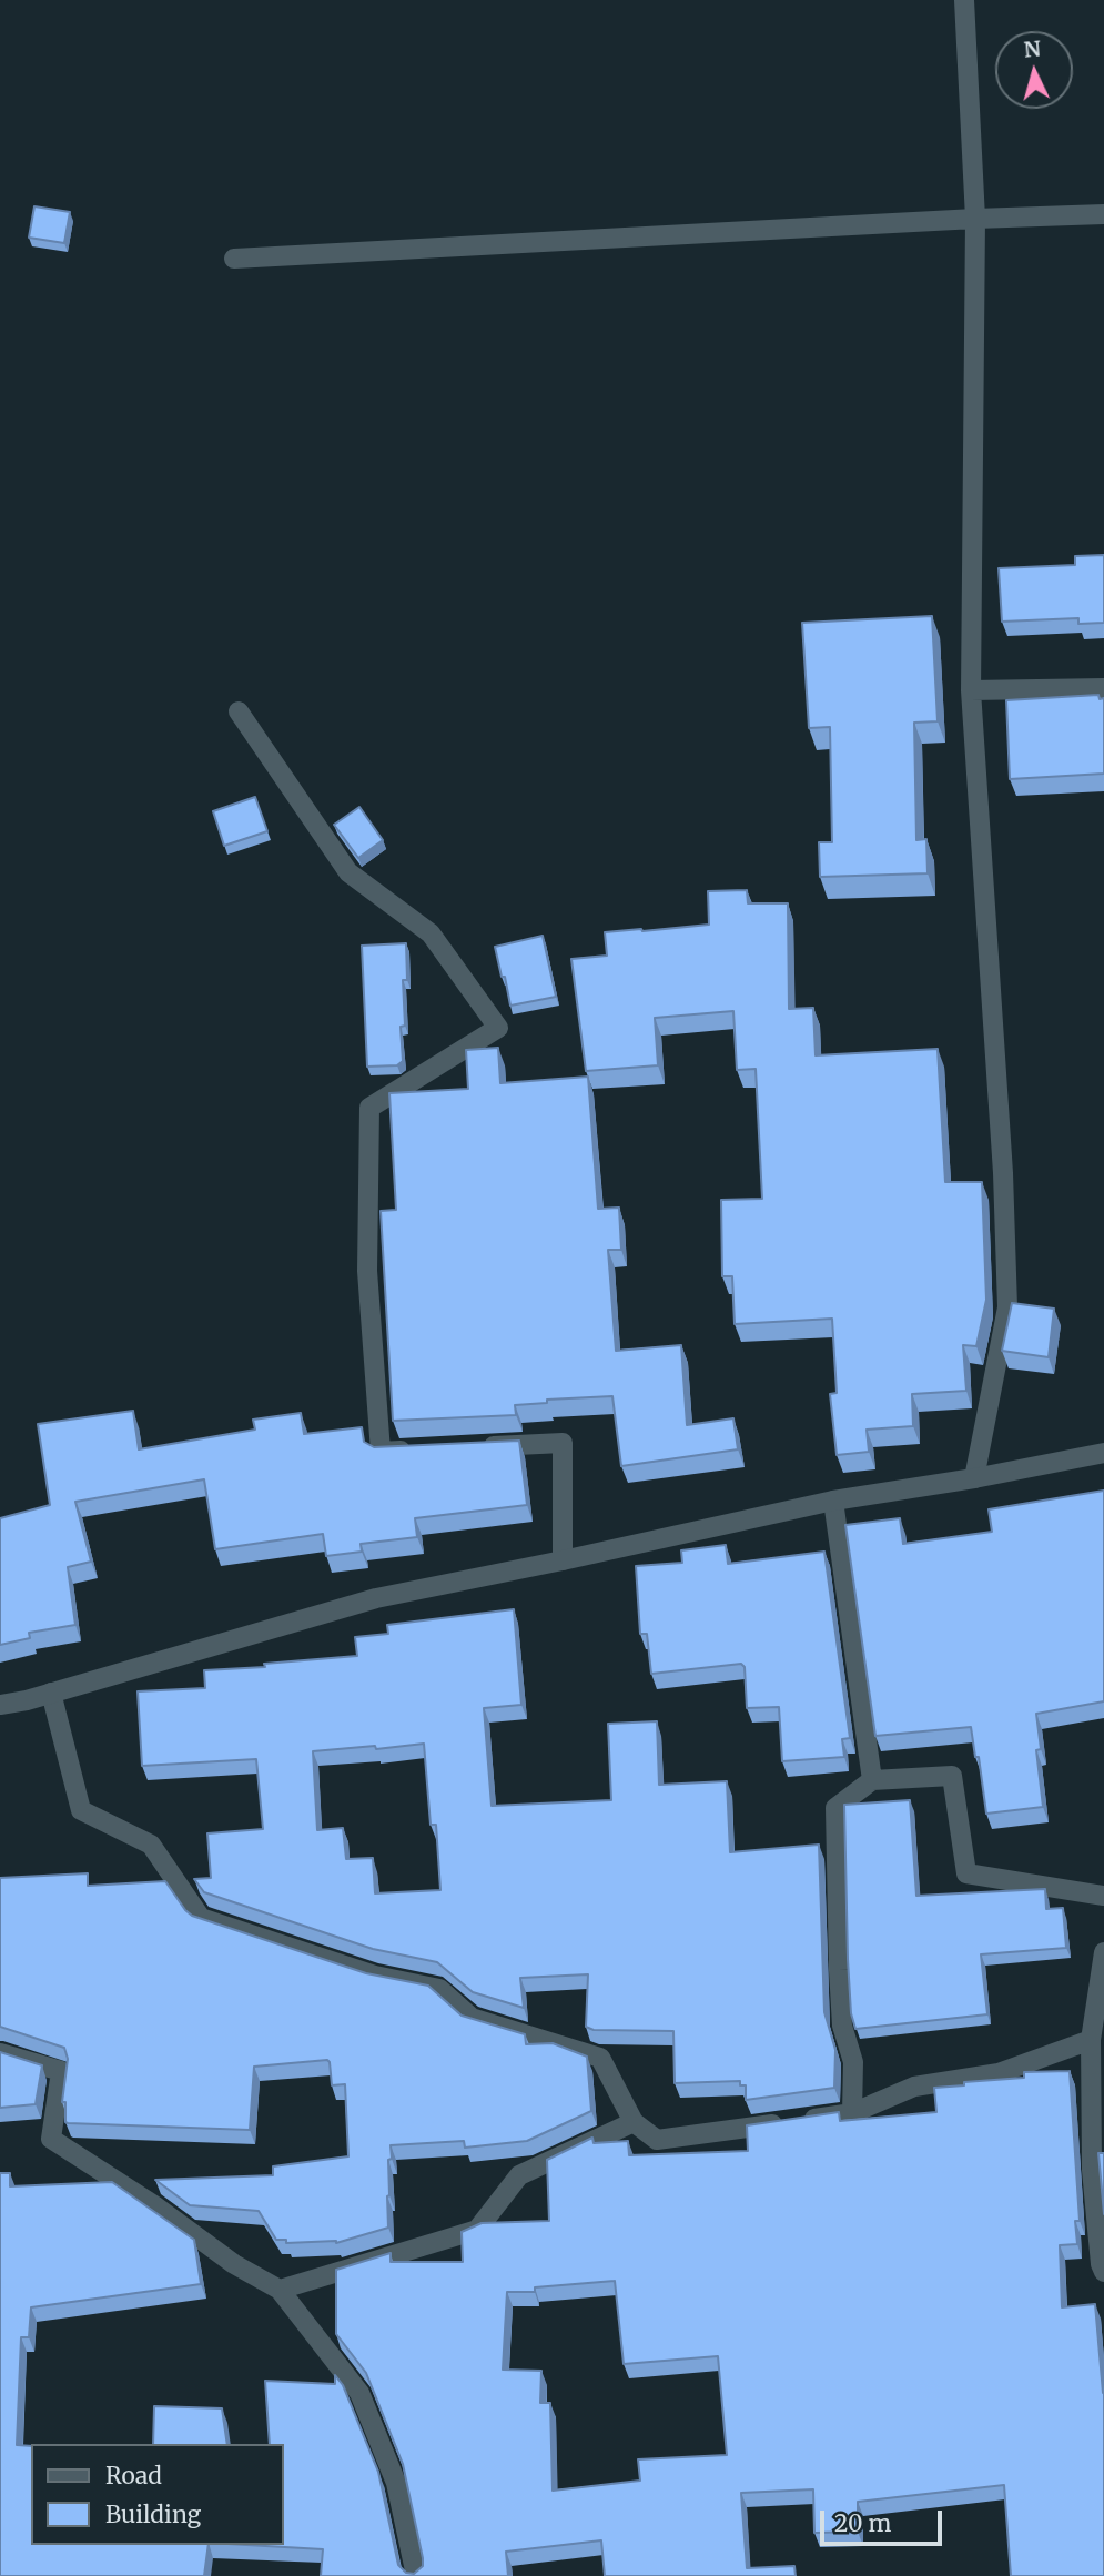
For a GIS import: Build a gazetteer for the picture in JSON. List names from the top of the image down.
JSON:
{
  "legend": ["Road", "Building"],
  "scale_bar": "20 m",
  "north": "top"
}
